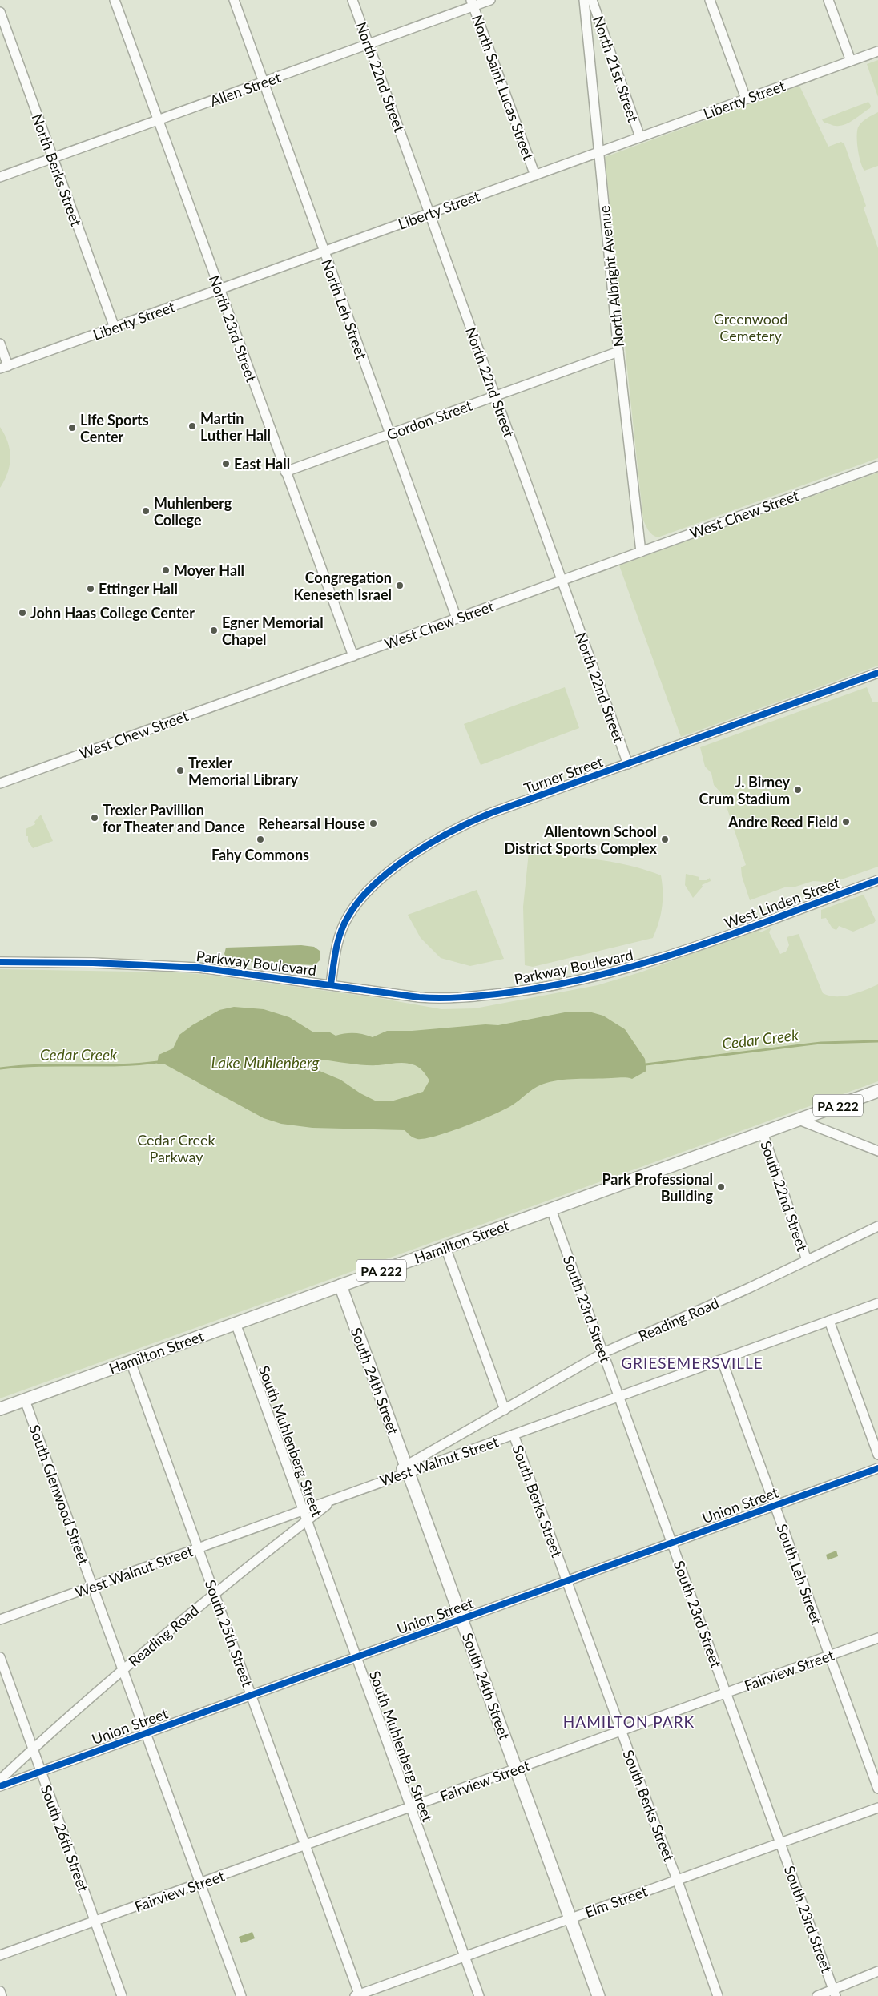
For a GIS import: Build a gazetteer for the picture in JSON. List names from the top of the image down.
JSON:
{
  "streets": {
    "main road": ["PA 222", "Hamilton Street", "South 24th Street"],
    "street": [
      "North 21st Street",
      "North 22nd Street",
      "North Saint Lucas Street",
      "Allen Street",
      "Liberty Street",
      "North Berks Street",
      "North Albright Avenue",
      "North Leh Street",
      "North 23rd Street",
      "Gordon Street",
      "West Chew Street",
      "Turner Street",
      "West Linden Street",
      "Parkway Boulevard",
      "South 22nd Street",
      "South 23rd Street",
      "Reading Road",
      "South Muhlenberg Street",
      "West Walnut Street",
      "South Glenwood Street",
      "South Berks Street",
      "Union Street",
      "South Leh Street",
      "South 25th Street",
      "Fairview Street",
      "South 26th Street",
      "Elm Street"
    ]
  },
  "crossings": [
    ["North 21st Street", "Liberty Street"],
    ["North 22nd Street", "Allen Street"],
    ["North 22nd Street", "Liberty Street"],
    ["North 22nd Street", "Gordon Street"],
    ["North 22nd Street", "West Chew Street"],
    ["North 22nd Street", "Turner Street"],
    ["North Saint Lucas Street", "Allen Street"],
    ["North Saint Lucas Street", "Liberty Street"],
    ["Allen Street", "North Berks Street"],
    ["Allen Street", "North Leh Street"],
    ["Allen Street", "North 23rd Street"],
    ["Liberty Street", "North Berks Street"],
    ["Liberty Street", "North Albright Avenue"],
    ["Liberty Street", "North Leh Street"],
    ["Liberty Street", "North 23rd Street"],
    ["North Albright Avenue", "Gordon Street"],
    ["North Albright Avenue", "West Chew Street"],
    ["North Leh Street", "Gordon Street"],
    ["North Leh Street", "West Chew Street"],
    ["North 23rd Street", "Gordon Street"],
    ["North 23rd Street", "West Chew Street"],
    ["Turner Street", "Parkway Boulevard"],
    ["West Linden Street", "Parkway Boulevard"],
    ["South 22nd Street", "Hamilton Street"],
    ["South 22nd Street", "Reading Road"],
    ["Hamilton Street", "South 23rd Street"],
    ["Hamilton Street", "South 24th Street"],
    ["Hamilton Street", "South Muhlenberg Street"],
    ["Hamilton Street", "South Glenwood Street"],
    ["Hamilton Street", "South 25th Street"],
    ["South 23rd Street", "Reading Road"],
    ["South 23rd Street", "West Walnut Street"],
    ["South 23rd Street", "Union Street"],
    ["South 23rd Street", "Fairview Street"],
    ["South 23rd Street", "Elm Street"],
    ["Reading Road", "South 24th Street"],
    ["Reading Road", "South Muhlenberg Street"],
    ["Reading Road", "West Walnut Street"],
    ["Reading Road", "South Glenwood Street"],
    ["Reading Road", "South 25th Street"],
    ["Reading Road", "South 26th Street"],
    ["South 24th Street", "West Walnut Street"],
    ["South 24th Street", "Union Street"],
    ["South 24th Street", "Fairview Street"],
    ["South 24th Street", "Elm Street"],
    ["South Muhlenberg Street", "West Walnut Street"],
    ["South Muhlenberg Street", "Union Street"],
    ["South Muhlenberg Street", "Fairview Street"],
    ["South Muhlenberg Street", "Elm Street"],
    ["West Walnut Street", "South Glenwood Street"],
    ["West Walnut Street", "South Berks Street"],
    ["West Walnut Street", "South Leh Street"],
    ["West Walnut Street", "South 25th Street"],
    ["South Glenwood Street", "Union Street"],
    ["South Glenwood Street", "Fairview Street"],
    ["South Berks Street", "Union Street"],
    ["South Berks Street", "Fairview Street"],
    ["South Berks Street", "Elm Street"],
    ["Union Street", "South Leh Street"],
    ["Union Street", "South 25th Street"],
    ["Union Street", "South 26th Street"],
    ["South Leh Street", "Fairview Street"],
    ["South 25th Street", "Fairview Street"],
    ["South 25th Street", "Elm Street"],
    ["Fairview Street", "South 26th Street"]
  ],
  "districts": ["GRIESEMERSVILLE", "HAMILTON PARK"],
  "water": ["Cedar Creek", "Lake Muhlenberg"],
  "parks": ["Greenwood Cemetery", "Cedar Creek Parkway"],
  "places": [
    "Martin Luther Hall",
    "Life Sports Center",
    "East Hall",
    "Muhlenberg College",
    "Moyer Hall",
    "Congregation Keneseth Israel",
    "Ettinger Hall",
    "John Haas College Center",
    "Egner Memorial Chapel",
    "Trexler Memorial Library",
    "J. Birney Crum Stadium",
    "Trexler Pavillion for Theater and Dance",
    "Andre Reed Field",
    "Rehearsal House",
    "Fahy Commons",
    "Allentown School District Sports Complex",
    "Park Professional Building"
  ]
}
